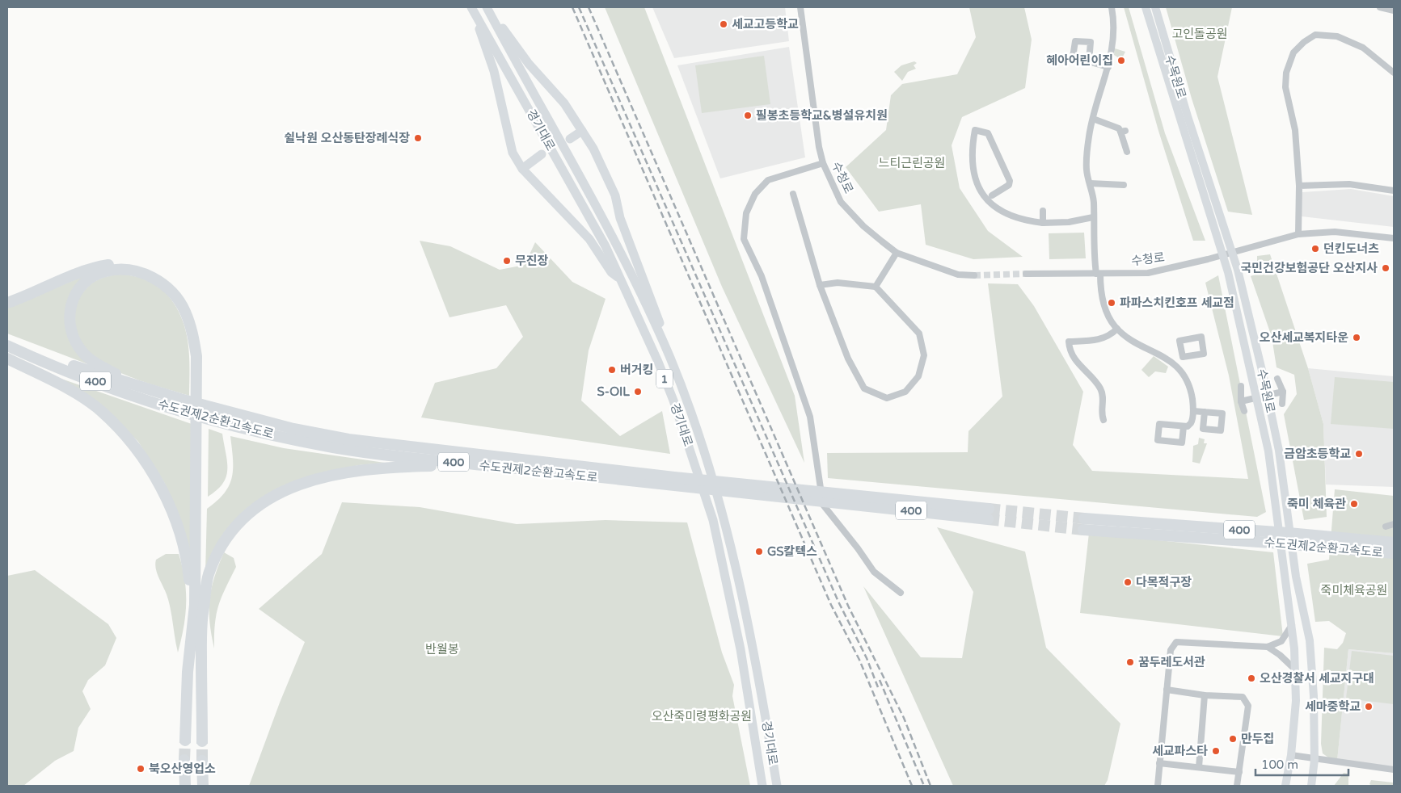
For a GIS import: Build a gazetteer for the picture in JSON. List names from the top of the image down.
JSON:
{
  "streets": {
    "highway": ["400", "수도권제2순환고속도로"],
    "main road": ["경기대로", "1"],
    "street": ["수목원로", "수청로"]
  },
  "crossings": [
    ["수목원로", "수청로"]
  ],
  "parks": [
    "고인돌공원",
    "느티근린공원",
    "죽미체육공원",
    "반월봉",
    "오산죽미령평화공원"
  ],
  "places": [
    "세교고등학교",
    "혜아어린이집",
    "필봉초등학교&병설유치원",
    "쉴낙원 오산동탄장례식장",
    "던킨도너츠",
    "무진장",
    "국민건강보험공단 오산지사",
    "파파스치킨호프 세교점",
    "오산세교복지타운",
    "버거킹",
    "S-OIL",
    "금암초등학교",
    "죽미 체육관",
    "GS칼텍스",
    "다목적구장",
    "꿈두레도서관",
    "오산경찰서 세교지구대",
    "세마중학교",
    "만두집",
    "세교파스타",
    "북오산영업소"
  ],
  "scale_bar": "100 m"
}
